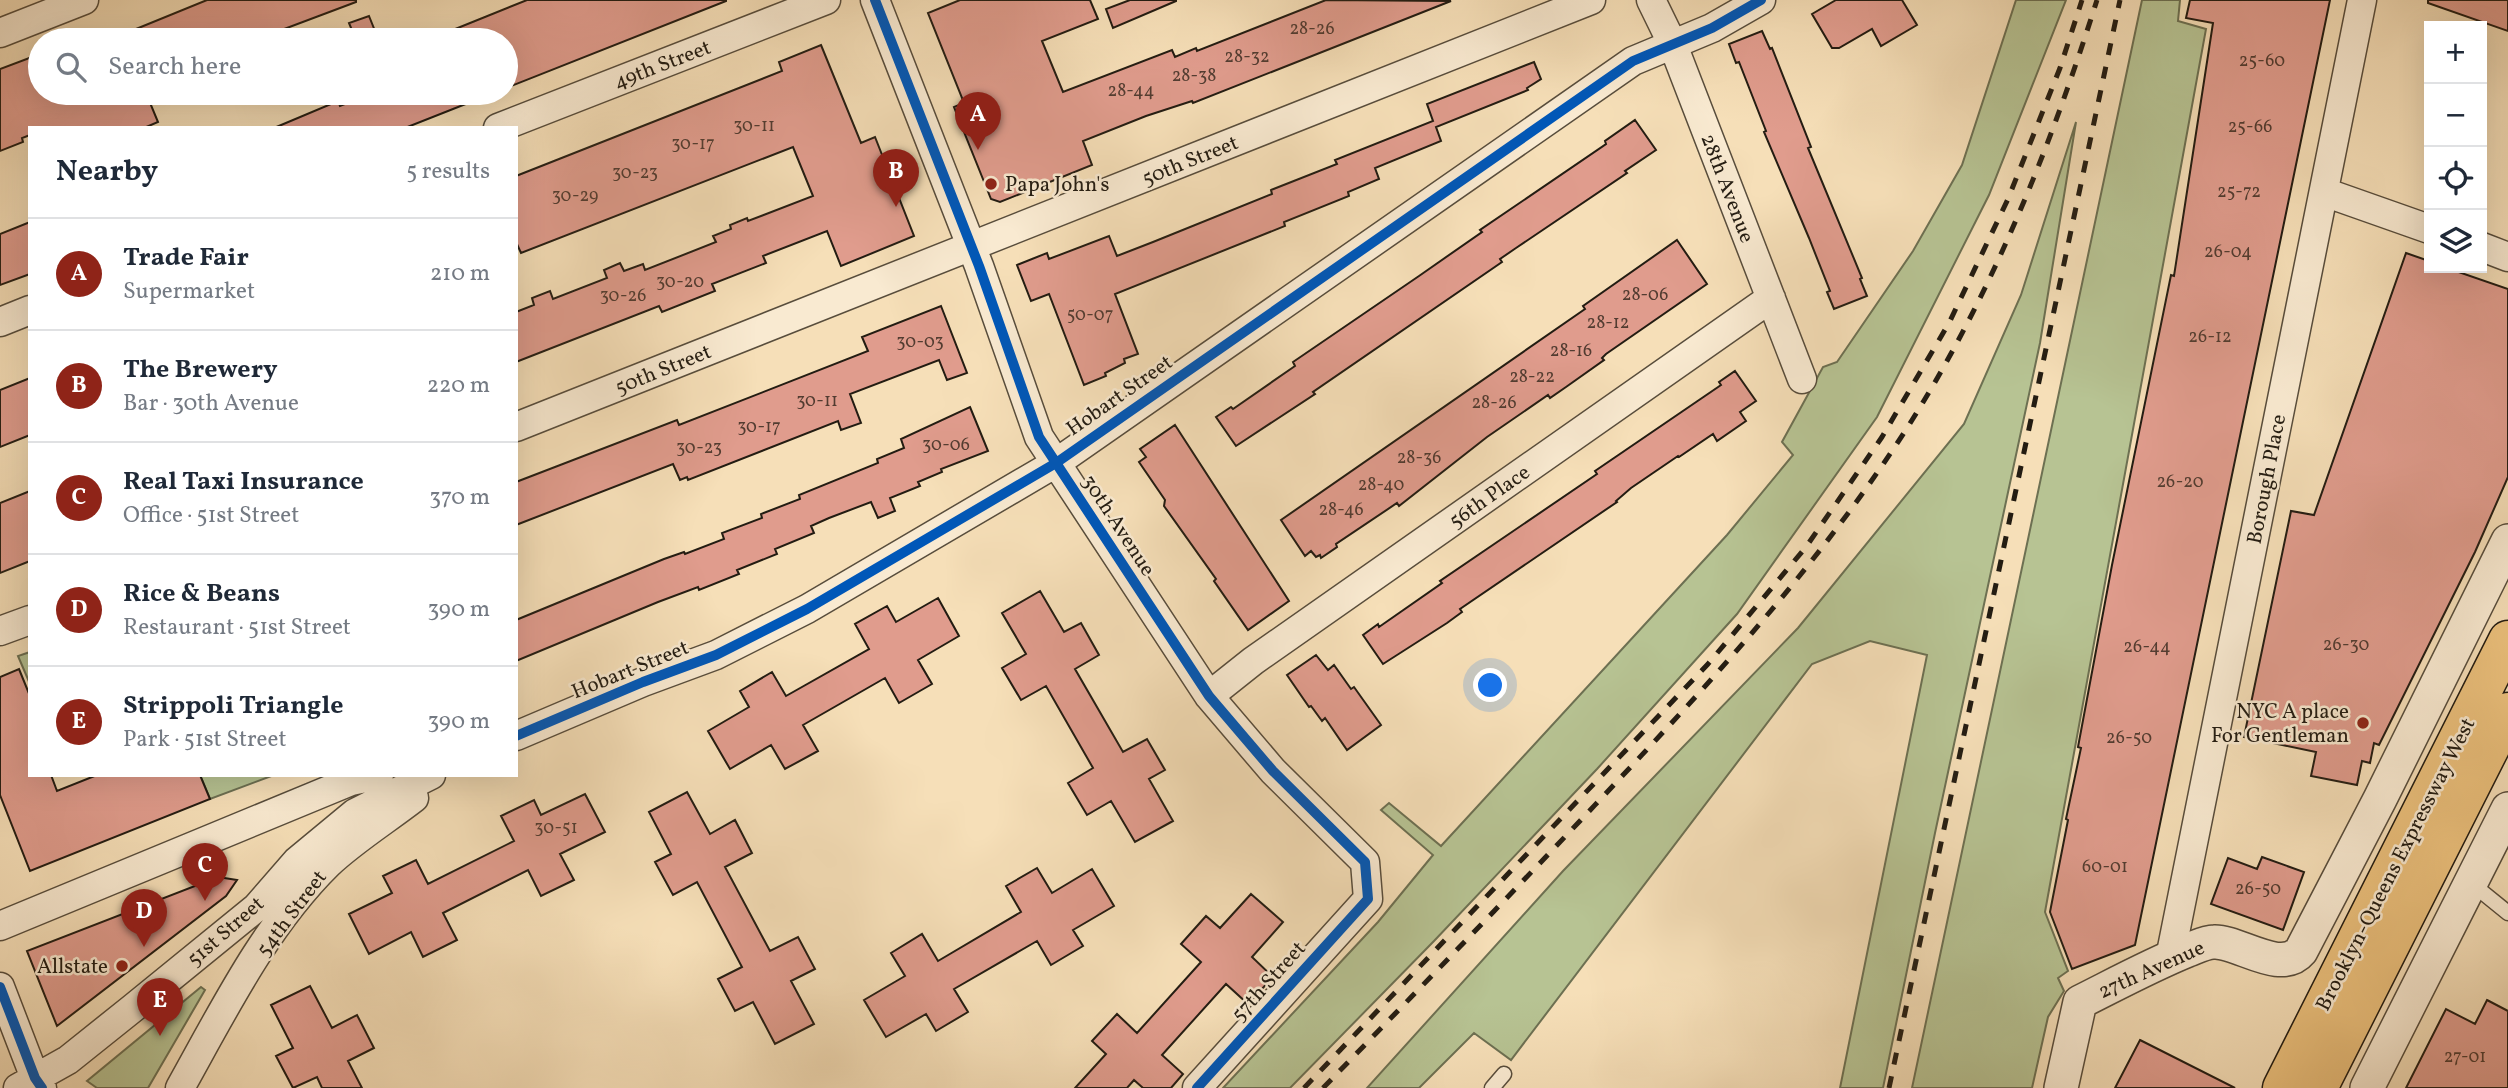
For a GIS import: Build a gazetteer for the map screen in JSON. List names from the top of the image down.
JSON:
{
  "streets": {
    "highway": ["Brooklyn-Queens Expressway West"],
    "street": [
      "49th Street",
      "50th Street",
      "28th Avenue",
      "Hobart Street",
      "Borough Place",
      "56th Place",
      "30th Avenue",
      "54th Street",
      "51st Street",
      "27th Avenue",
      "57th Street"
    ]
  },
  "crossings": [
    ["50th Street", "30th Avenue"],
    ["28th Avenue", "Hobart Street"],
    ["28th Avenue", "56th Place"],
    ["Hobart Street", "30th Avenue"],
    ["Borough Place", "27th Avenue"],
    ["56th Place", "30th Avenue"],
    ["30th Avenue", "57th Street"],
    ["Brooklyn-Queens Expressway West", "27th Avenue"]
  ],
  "places": ["Papa John's", "NYC A place For Gentleman", "Allstate"],
  "house_numbers": [
    "28-26",
    "28-32",
    "25-60",
    "28-38",
    "28-44",
    "30-11",
    "25-66",
    "30-17",
    "30-23",
    "25-72",
    "30-29",
    "26-04",
    "30-20",
    "28-06",
    "30-26",
    "50-07",
    "28-12",
    "26-12",
    "30-03",
    "28-16",
    "28-22",
    "30-11",
    "28-26",
    "30-17",
    "30-06",
    "30-23",
    "28-36",
    "26-20",
    "28-40",
    "28-46",
    "26-30",
    "26-44",
    "26-50",
    "30-51",
    "60-01",
    "26-50",
    "27-01"
  ],
  "page": {
    "map_buttons": ["+", "−"],
    "search": "Search here",
    "pins": [
      "A",
      "B",
      "C",
      "D",
      "E"
    ],
    "heading": ["Nearby", "5 results"],
    "list": [
      {
        "mark": "A",
        "name": "Trade Fair",
        "note": "Supermarket",
        "value": "210 m"
      },
      {
        "mark": "B",
        "name": "The Brewery",
        "note": "Bar · 30th Avenue",
        "value": "220 m"
      },
      {
        "mark": "C",
        "name": "Real Taxi Insurance",
        "note": "Office · 51st Street",
        "value": "370 m"
      },
      {
        "mark": "D",
        "name": "Rice & Beans",
        "note": "Restaurant · 51st Street",
        "value": "390 m"
      },
      {
        "mark": "E",
        "name": "Strippoli Triangle",
        "note": "Park · 51st Street",
        "value": "390 m"
      }
    ]
  }
}
